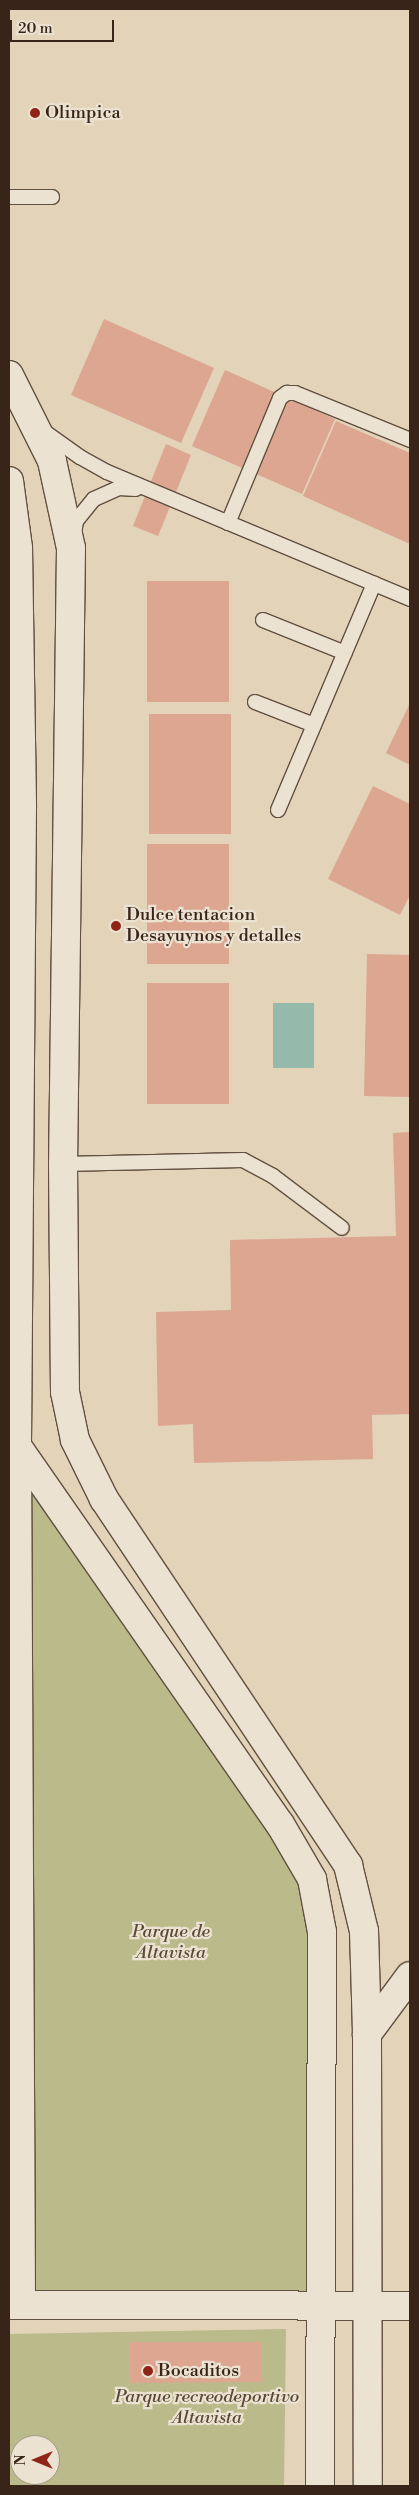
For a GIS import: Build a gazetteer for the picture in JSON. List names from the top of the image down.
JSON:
{
  "parks": ["Parque de Altavista", "Parque recreodeportivo Altavista"],
  "places": ["Olimpica", "Dulce tentacion Desayuynos y detalles", "Bocaditos"],
  "scale_bar": "20 m",
  "north": "left"
}
